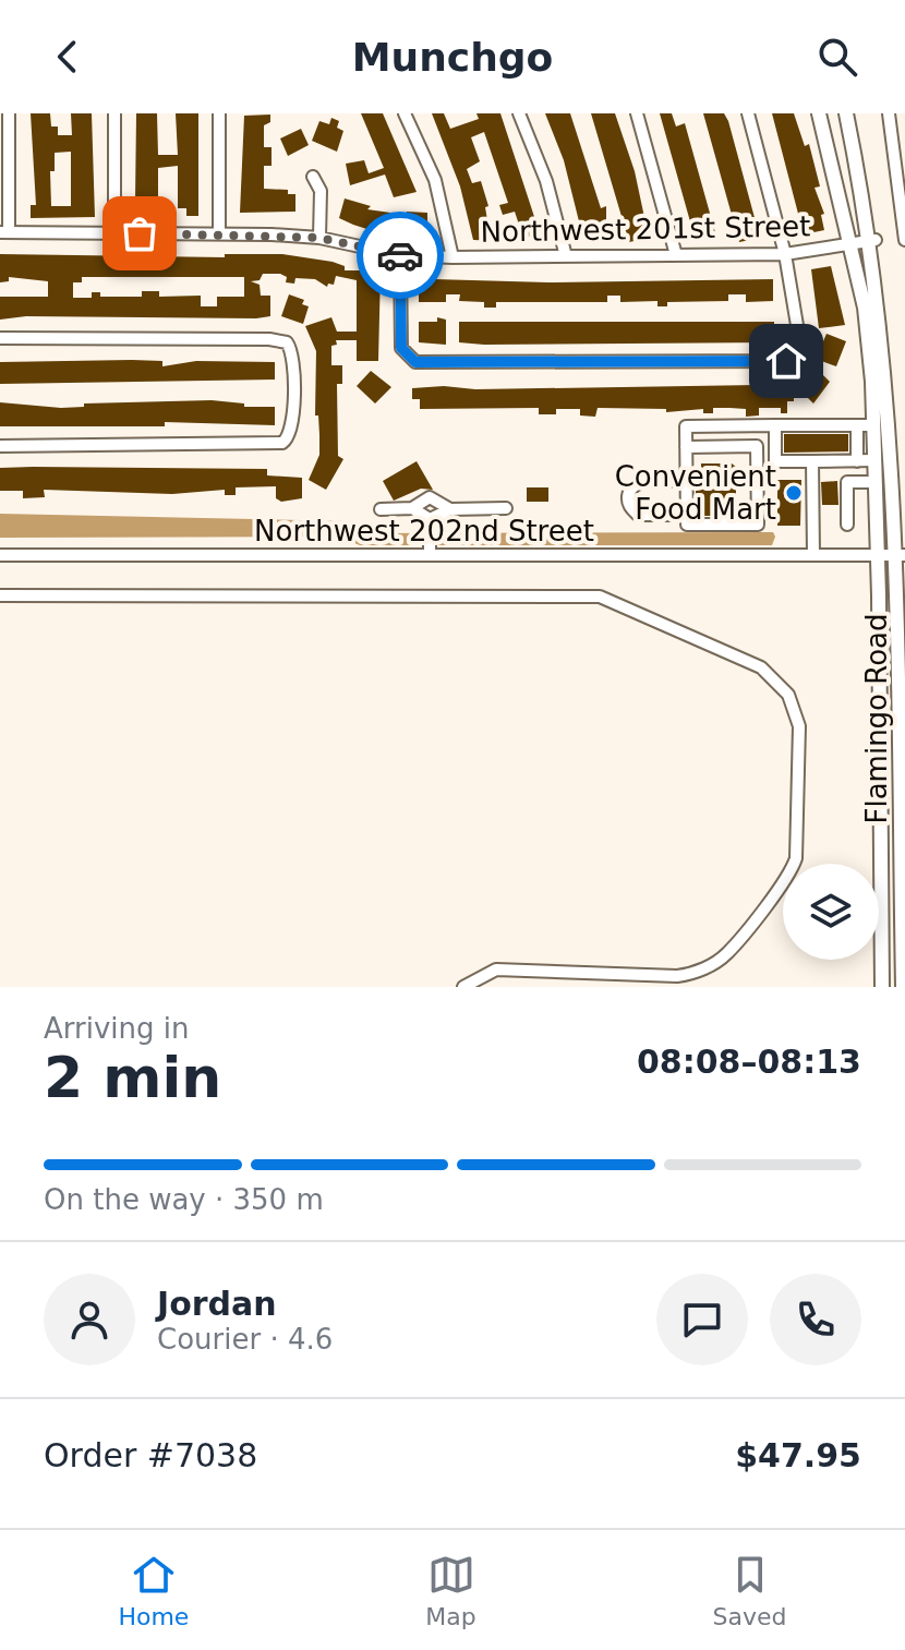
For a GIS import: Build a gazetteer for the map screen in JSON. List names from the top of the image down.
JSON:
{
  "streets": {
    "main road": ["Flamingo Road"],
    "street": ["Northwest 201st Street", "Northwest 202nd Street"]
  },
  "crossings": [
    ["Northwest 201st Street", "Flamingo Road"],
    ["Northwest 202nd Street", "Flamingo Road"]
  ],
  "places": ["Convenient Food Mart"],
  "page": {
    "header": "Munchgo",
    "heading": ["2 min", "Arriving in", "08:08–08:13"],
    "panel": [
      "Jordan",
      "Courier · 4.6",
      "Order #7038",
      "$47.95"
    ],
    "bar": "On the way · 350 m",
    "tabs": ["Home", "Map", "Saved"]
  }
}
